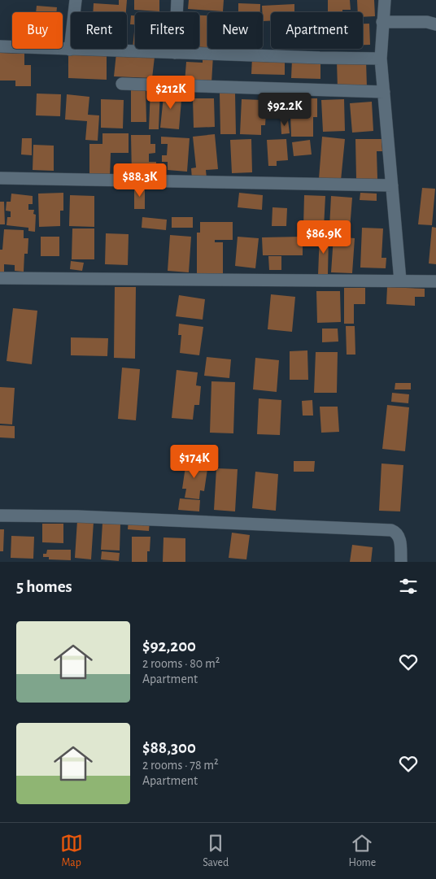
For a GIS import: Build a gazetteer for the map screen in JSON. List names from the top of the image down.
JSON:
{
  "page": {
    "chip": [
      "Buy",
      "Rent",
      "Filters",
      "New",
      "Apartment"
    ],
    "price": [
      "$212K",
      "$92.2K",
      "$88.3K",
      "$86.9K",
      "$174K"
    ],
    "heading": "5 homes",
    "list": [
      {
        "name": "$92,200",
        "note": "2 rooms · 80 m² · Apartment"
      },
      {
        "name": "$88,300",
        "note": "2 rooms · 78 m² · Apartment"
      }
    ],
    "tabs": ["Map", "Saved", "Home"]
  }
}
